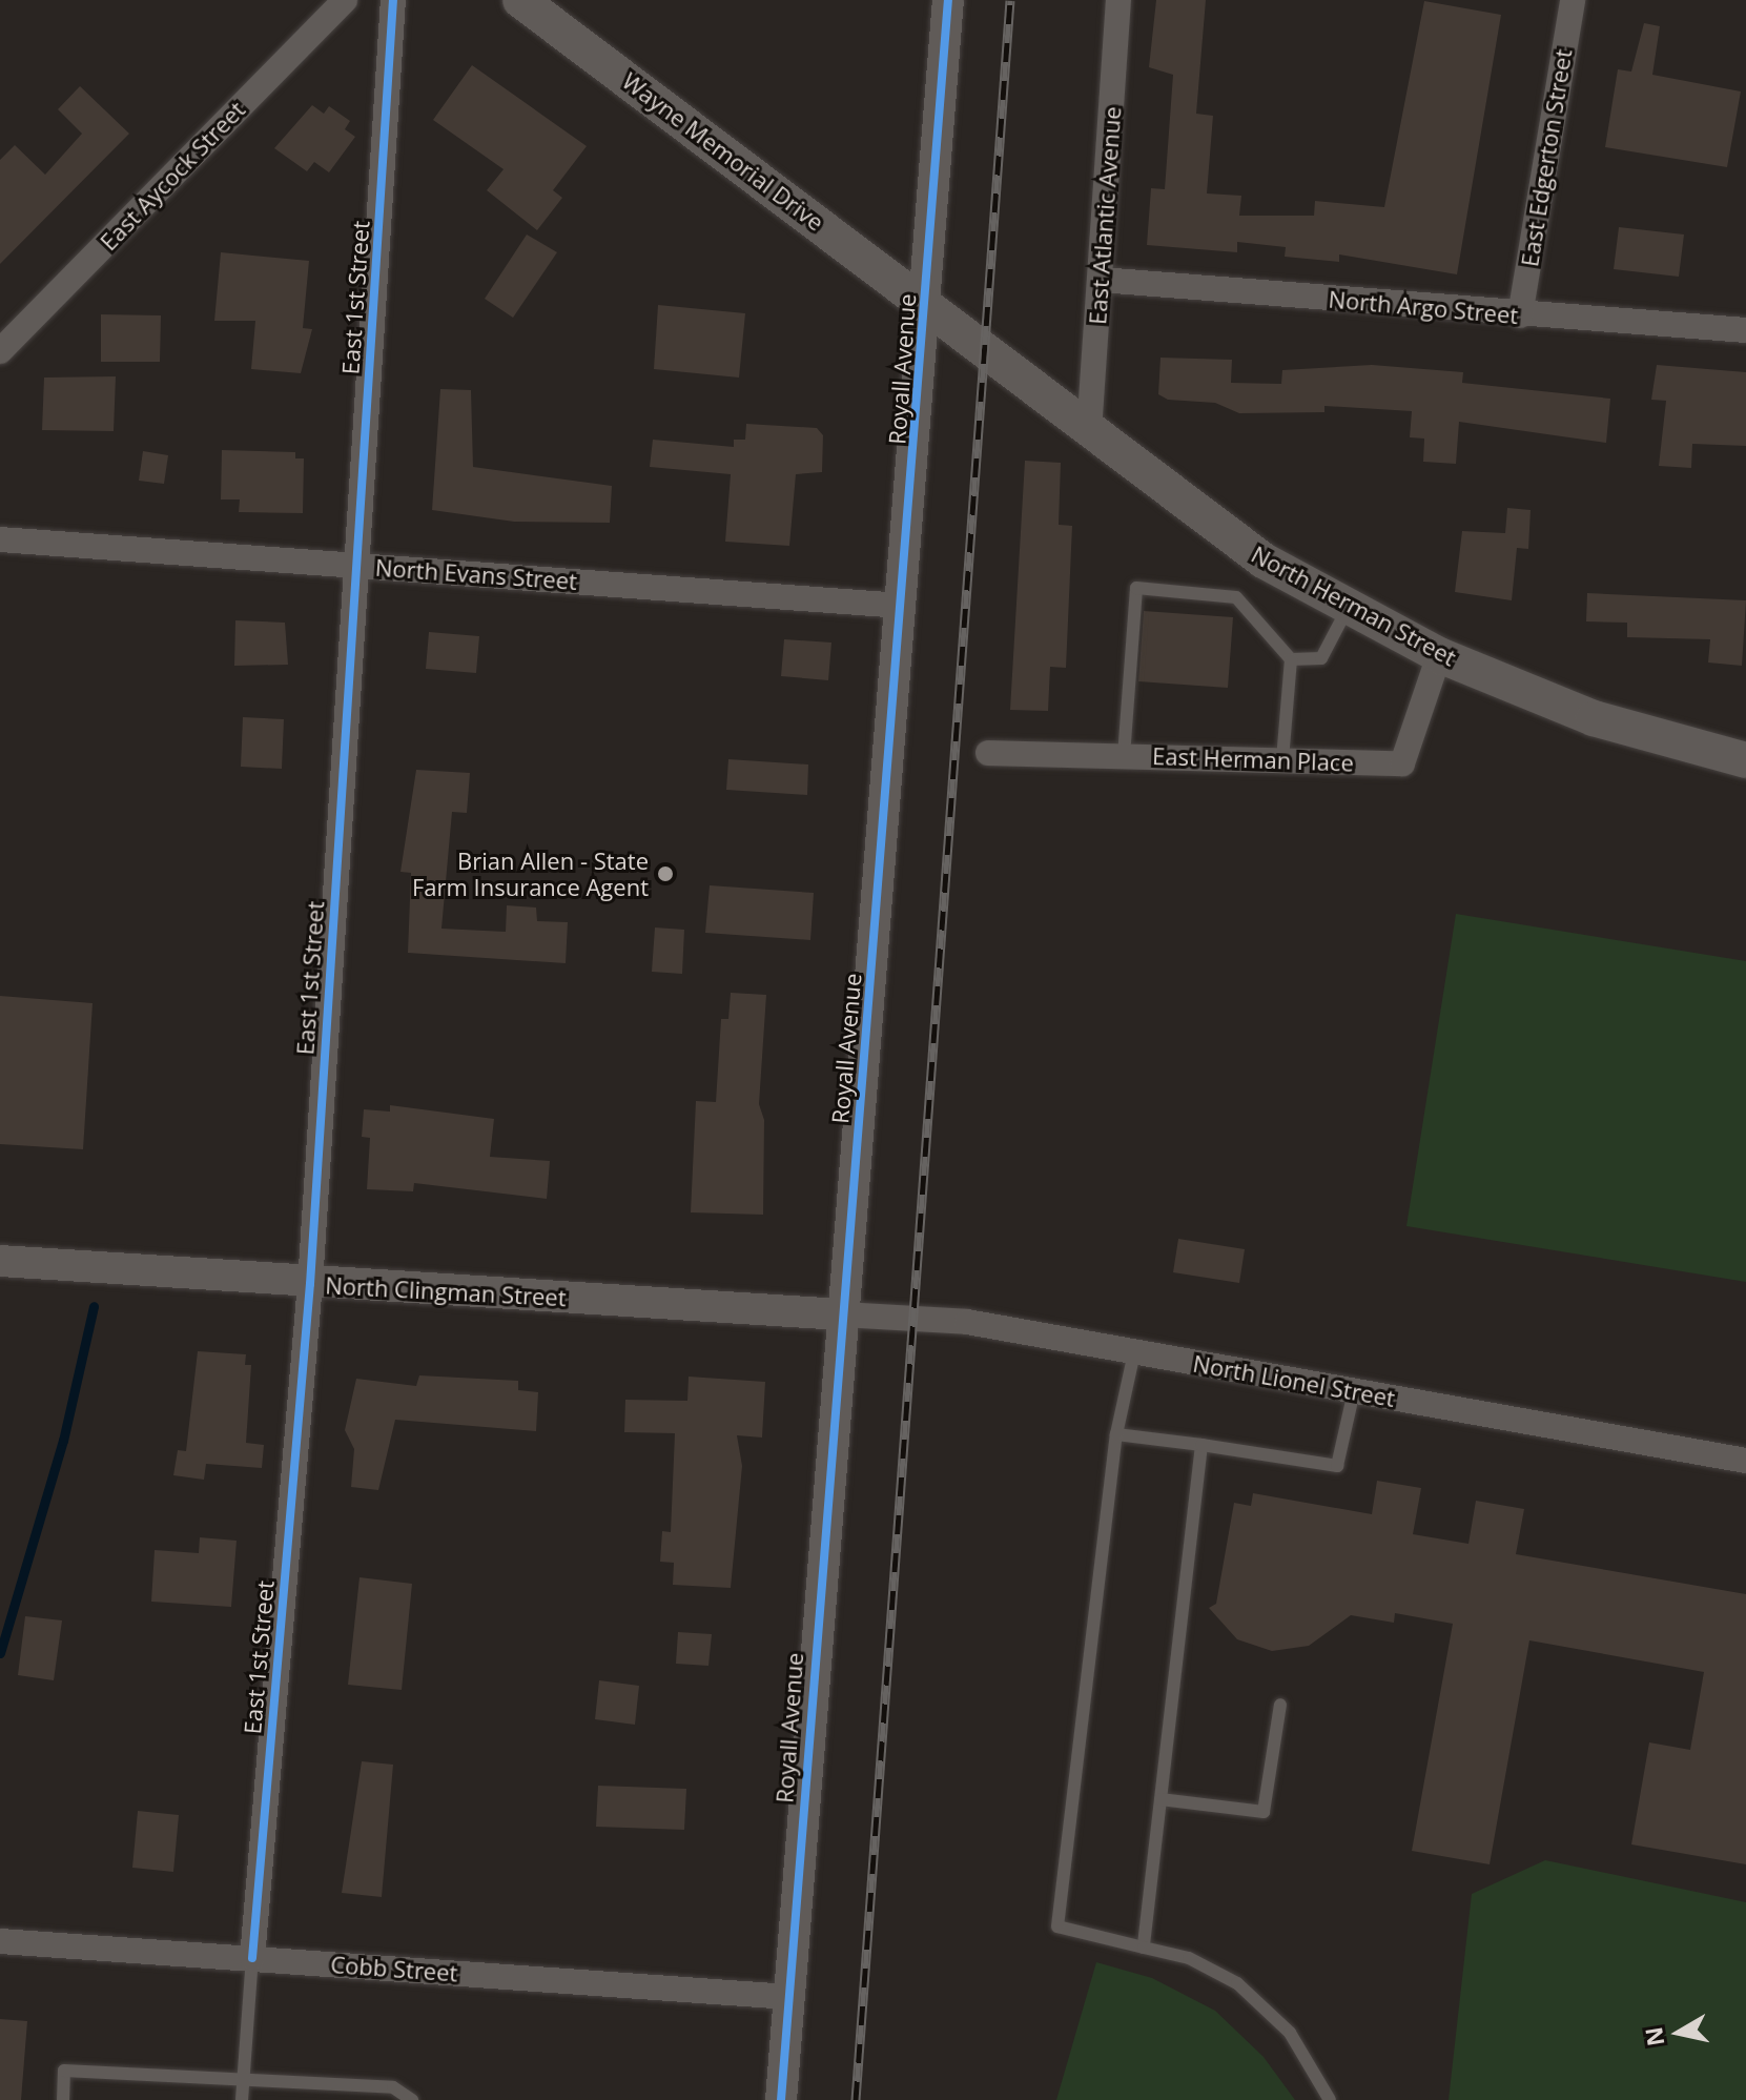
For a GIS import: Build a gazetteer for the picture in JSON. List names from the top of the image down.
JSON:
{
  "streets": {
    "main road": ["Wayne Memorial Drive", "North Herman Street"],
    "street": [
      "East Edgerton Street",
      "East Aycock Street",
      "East Atlantic Avenue",
      "East 1st Street",
      "North Argo Street",
      "Royall Avenue",
      "North Evans Street",
      "East Herman Place",
      "North Clingman Street",
      "North Lionel Street",
      "Cobb Street"
    ]
  },
  "crossings": [
    ["Wayne Memorial Drive", "Royall Avenue"],
    ["Wayne Memorial Drive", "North Herman Street"],
    ["East Edgerton Street", "North Argo Street"],
    ["East Atlantic Avenue", "North Argo Street"],
    ["East Atlantic Avenue", "North Herman Street"],
    ["East 1st Street", "North Evans Street"],
    ["East 1st Street", "North Clingman Street"],
    ["East 1st Street", "Cobb Street"],
    ["Royall Avenue", "North Evans Street"],
    ["Royall Avenue", "North Herman Street"],
    ["Royall Avenue", "North Clingman Street"],
    ["Royall Avenue", "North Lionel Street"],
    ["Royall Avenue", "Cobb Street"],
    ["North Herman Street", "East Herman Place"],
    ["North Clingman Street", "North Lionel Street"]
  ],
  "places": ["Brian Allen - State Farm Insurance Agent"],
  "north": "left"
}
